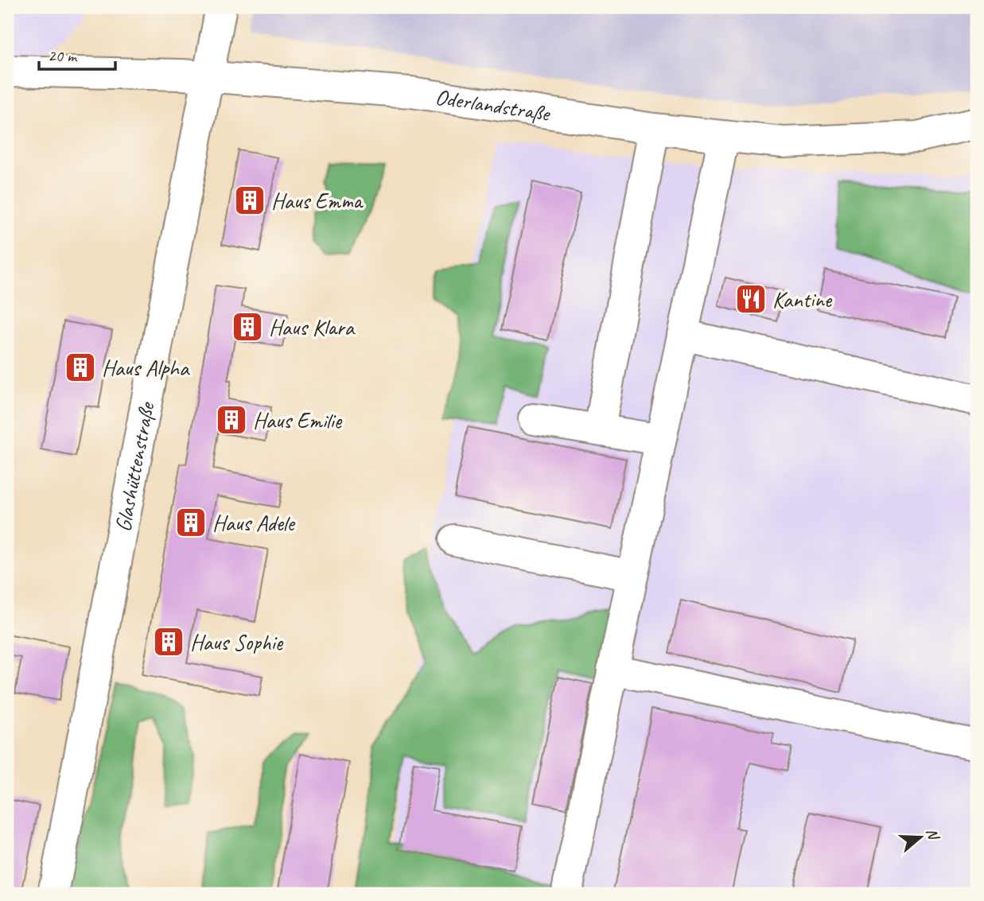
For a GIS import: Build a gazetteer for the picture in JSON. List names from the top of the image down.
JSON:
{
  "streets": {
    "street": ["Oderlandstraße", "Glashüttenstraße"]
  },
  "crossings": [
    ["Oderlandstraße", "Glashüttenstraße"]
  ],
  "places": {
    "building": [
      "Haus Emma",
      "Haus Klara",
      "Haus Alpha",
      "Haus Emilie",
      "Haus Adele",
      "Haus Sophie"
    ],
    "restaurant": ["Kantine"]
  },
  "scale_bar": "20 m",
  "north": "right"
}
